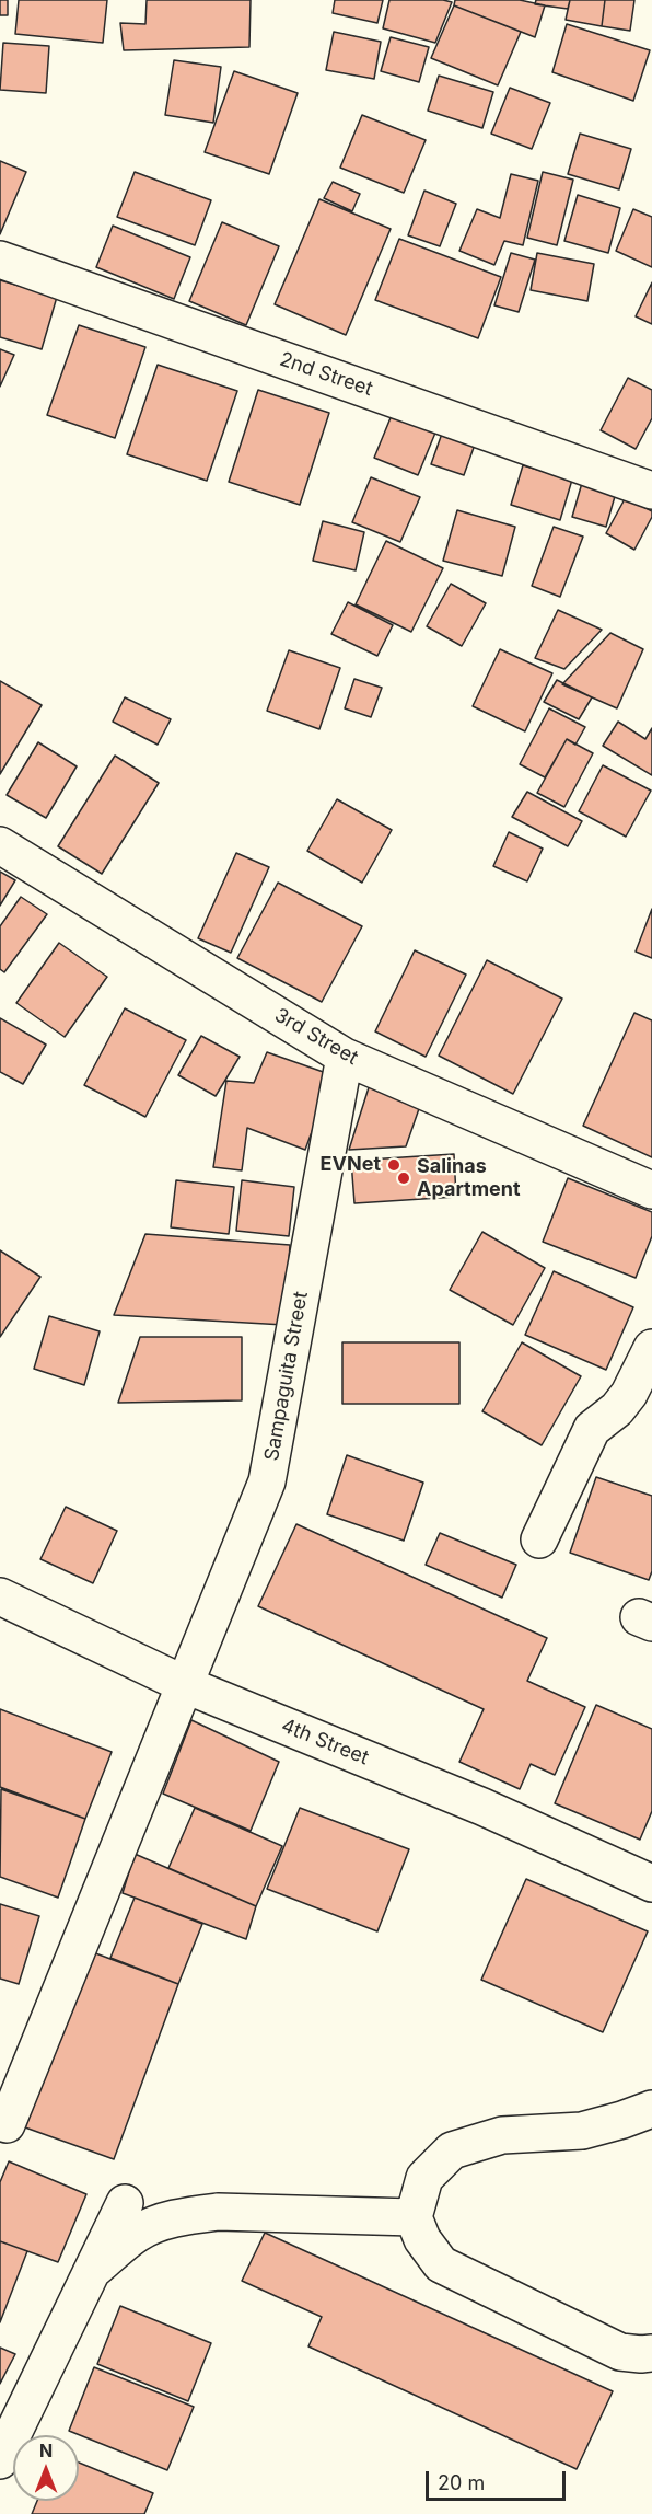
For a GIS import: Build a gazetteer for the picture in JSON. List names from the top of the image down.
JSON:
{
  "streets": {
    "street": [
      "2nd Street",
      "3rd Street",
      "Sampaguita Street",
      "4th Street"
    ]
  },
  "crossings": [
    ["3rd Street", "Sampaguita Street"],
    ["Sampaguita Street", "4th Street"]
  ],
  "places": ["EVNet", "Salinas Apartment"],
  "scale_bar": "20 m",
  "north": "top"
}
